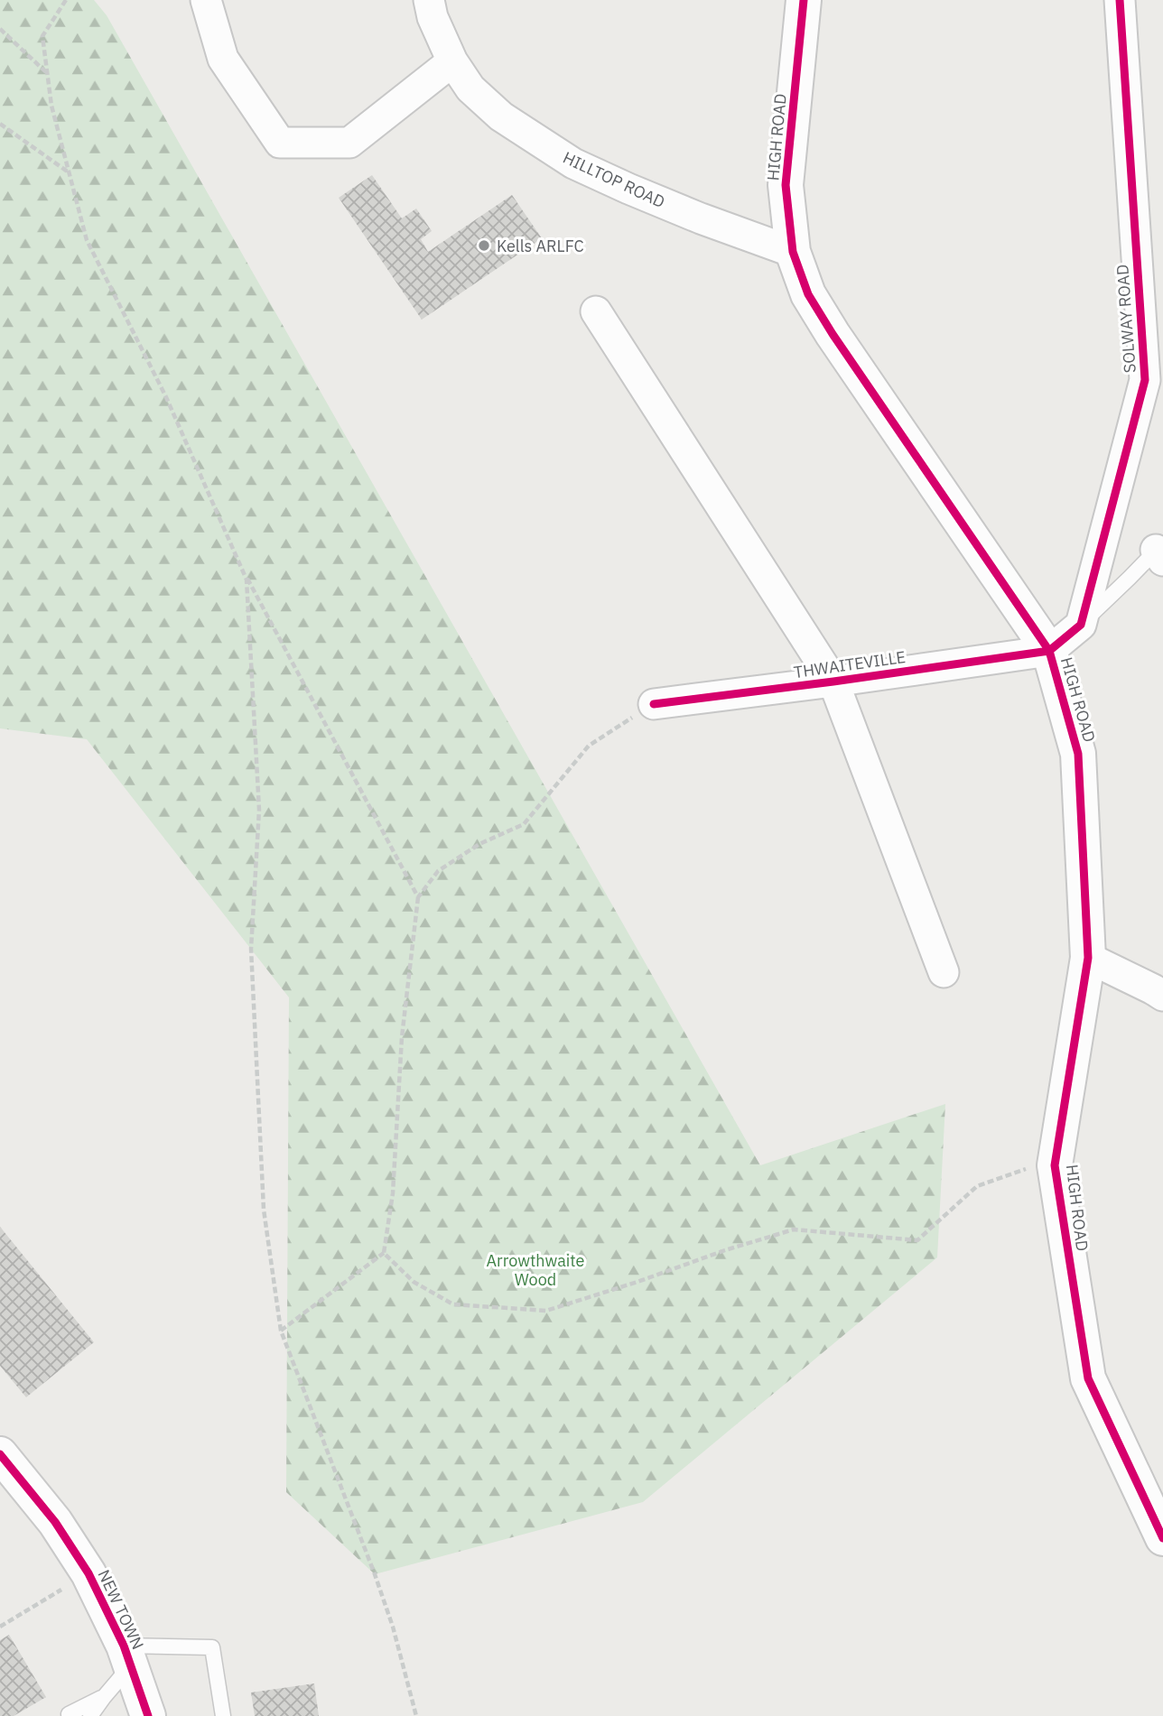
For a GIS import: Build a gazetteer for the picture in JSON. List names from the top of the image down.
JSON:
{
  "streets": {
    "street": [
      "HIGH ROAD",
      "HILLTOP ROAD",
      "SOLWAY ROAD",
      "THWAITEVILLE",
      "NEW TOWN"
    ]
  },
  "crossings": [
    ["HIGH ROAD", "HILLTOP ROAD"],
    ["HIGH ROAD", "THWAITEVILLE"]
  ],
  "parks": ["Arrowthwaite Wood"],
  "places": ["Kells ARLFC"]
}
